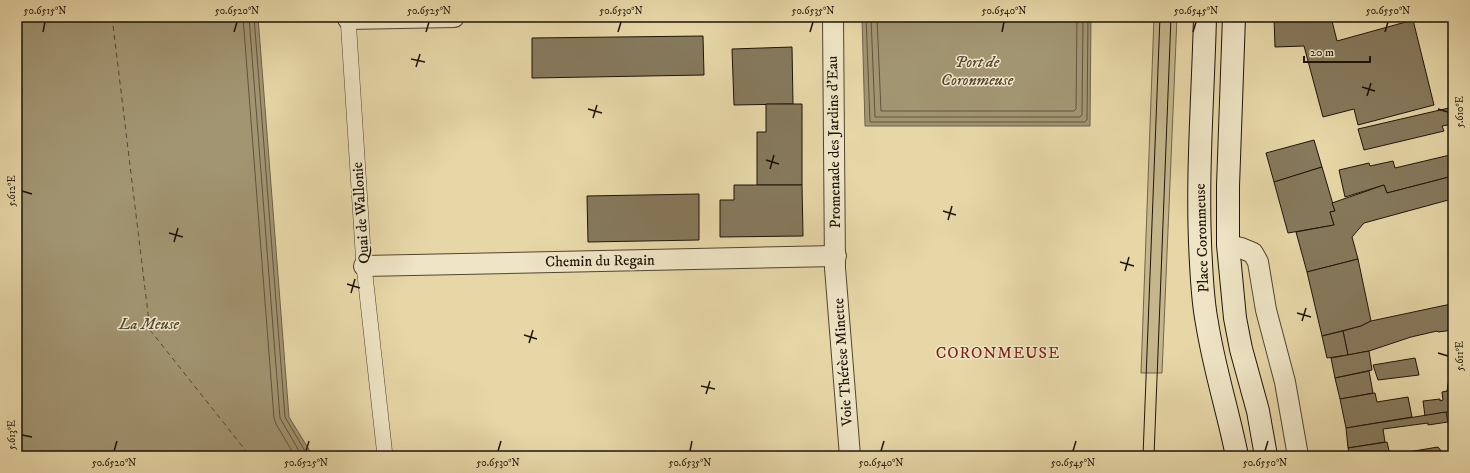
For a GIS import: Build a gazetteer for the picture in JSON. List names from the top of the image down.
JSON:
{
  "streets": {
    "main road": ["Place Coronmeuse"],
    "street": [
      "Promenade des Jardins d'Eau",
      "Quai de Wallonie",
      "Chemin du Regain",
      "Voie Thérèse Minette"
    ]
  },
  "crossings": [
    ["Promenade des Jardins d'Eau", "Chemin du Regain"],
    ["Promenade des Jardins d'Eau", "Voie Thérèse Minette"],
    ["Quai de Wallonie", "Chemin du Regain"],
    ["Chemin du Regain", "Voie Thérèse Minette"]
  ],
  "districts": ["CORONMEUSE"],
  "water": ["Port de Coronmeuse", "La Meuse"],
  "scale_bar": "20 m",
  "coordinates": [
    "50.6515°N",
    "50.6520°N",
    "50.6525°N",
    "50.6530°N",
    "50.6535°N",
    "50.6540°N",
    "50.6545°N",
    "50.6550°N",
    "5.610°E",
    "5.612°E",
    "5.611°E",
    "5.613°E"
  ]
}
